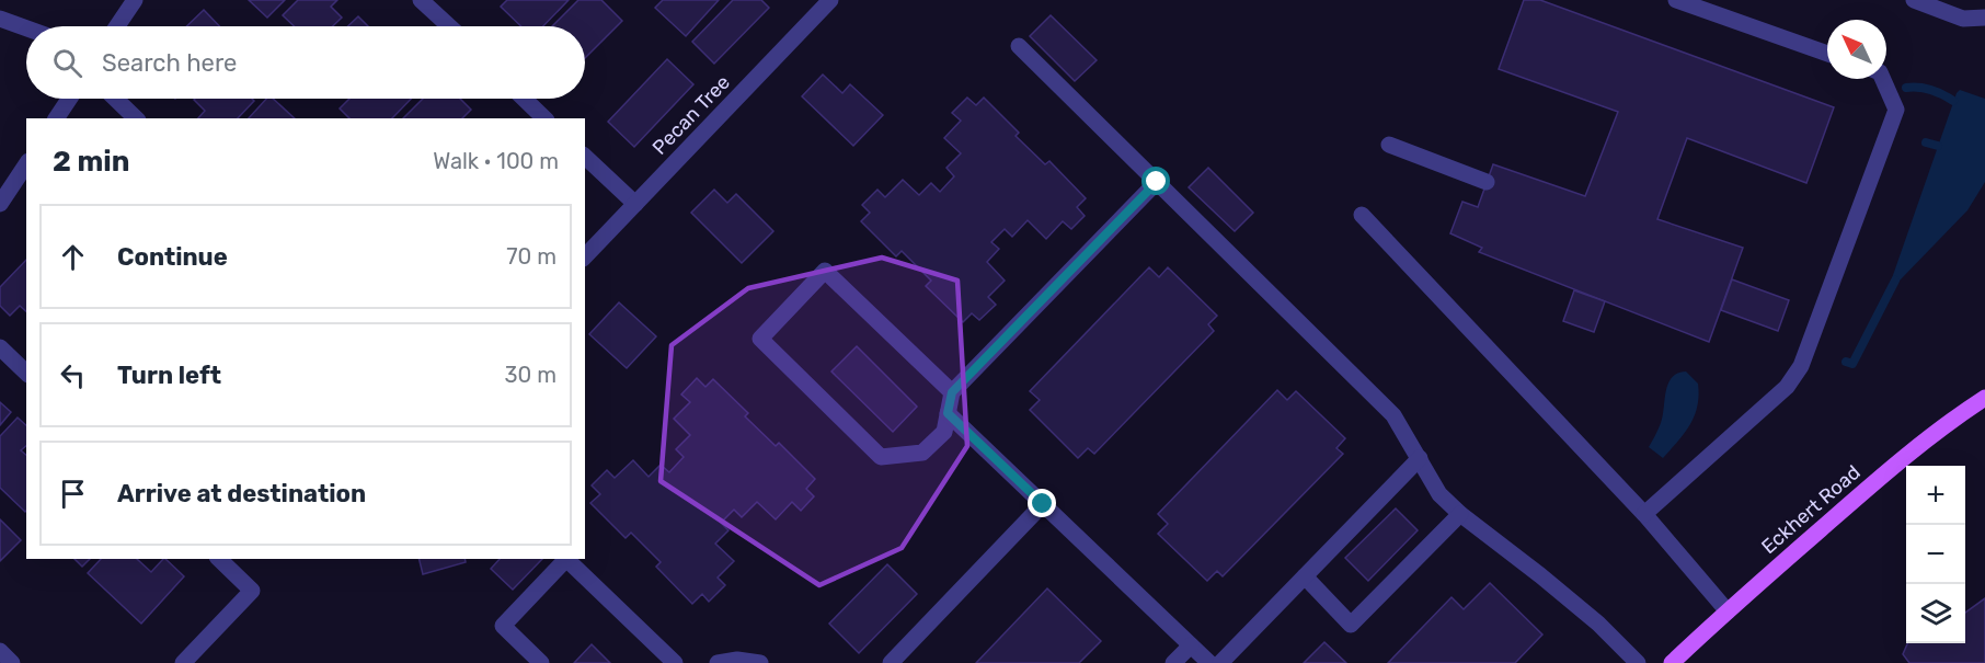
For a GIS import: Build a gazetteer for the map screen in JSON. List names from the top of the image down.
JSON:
{
  "streets": {
    "main road": ["Eckhert Road"],
    "street": ["Pecan Tree"]
  },
  "north": "top left",
  "page": {
    "search": "Search here",
    "heading": ["2 min", "Walk · 100 m"],
    "list": [
      ["Continue", "70 m"],
      ["Turn left", "30 m"],
      "Arrive at destination"
    ],
    "map_buttons": ["+", "−"]
  }
}
